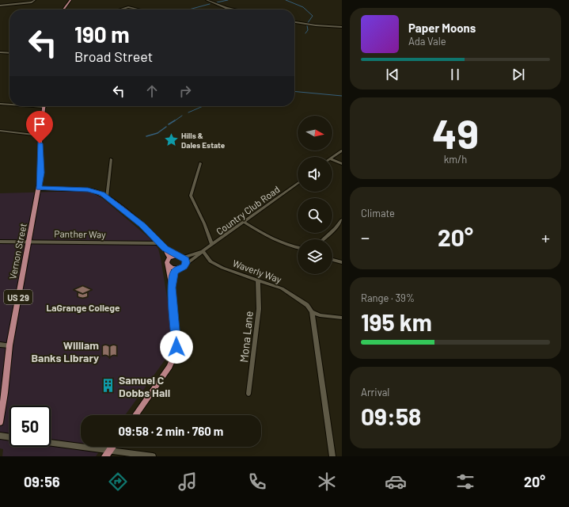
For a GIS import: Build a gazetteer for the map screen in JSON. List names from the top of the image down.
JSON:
{
  "streets": {
    "main road": ["Vernon Street", "US 29"],
    "street": [
      "Country Club Road",
      "Panther Way",
      "Waverly Way",
      "Mona Lane"
    ]
  },
  "crossings": [
    ["Country Club Road", "Waverly Way"],
    ["Panther Way", "Vernon Street"],
    ["Waverly Way", "Mona Lane"]
  ],
  "places": {
    "place": ["Hills & Dales Estate"],
    "school or university": ["LaGrange College"],
    "library": ["William Banks Library"],
    "building": ["Samuel C Dobbs Hall"]
  },
  "north": "right",
  "page": {
    "turn": ["190 m", "Broad Street"],
    "song": ["Paper Moons", "Ada Vale"],
    "tile": [
      ["49", "km/h"],
      "Climate",
      ["Range · 39%", "195 km"],
      ["Arrival", "09:58"]
    ],
    "heat": ["−", "20°", "+"],
    "limit": "50",
    "trip": "09:58 · 2 min · 760 m",
    "tabs": ["09:56", "20°"]
  }
}
